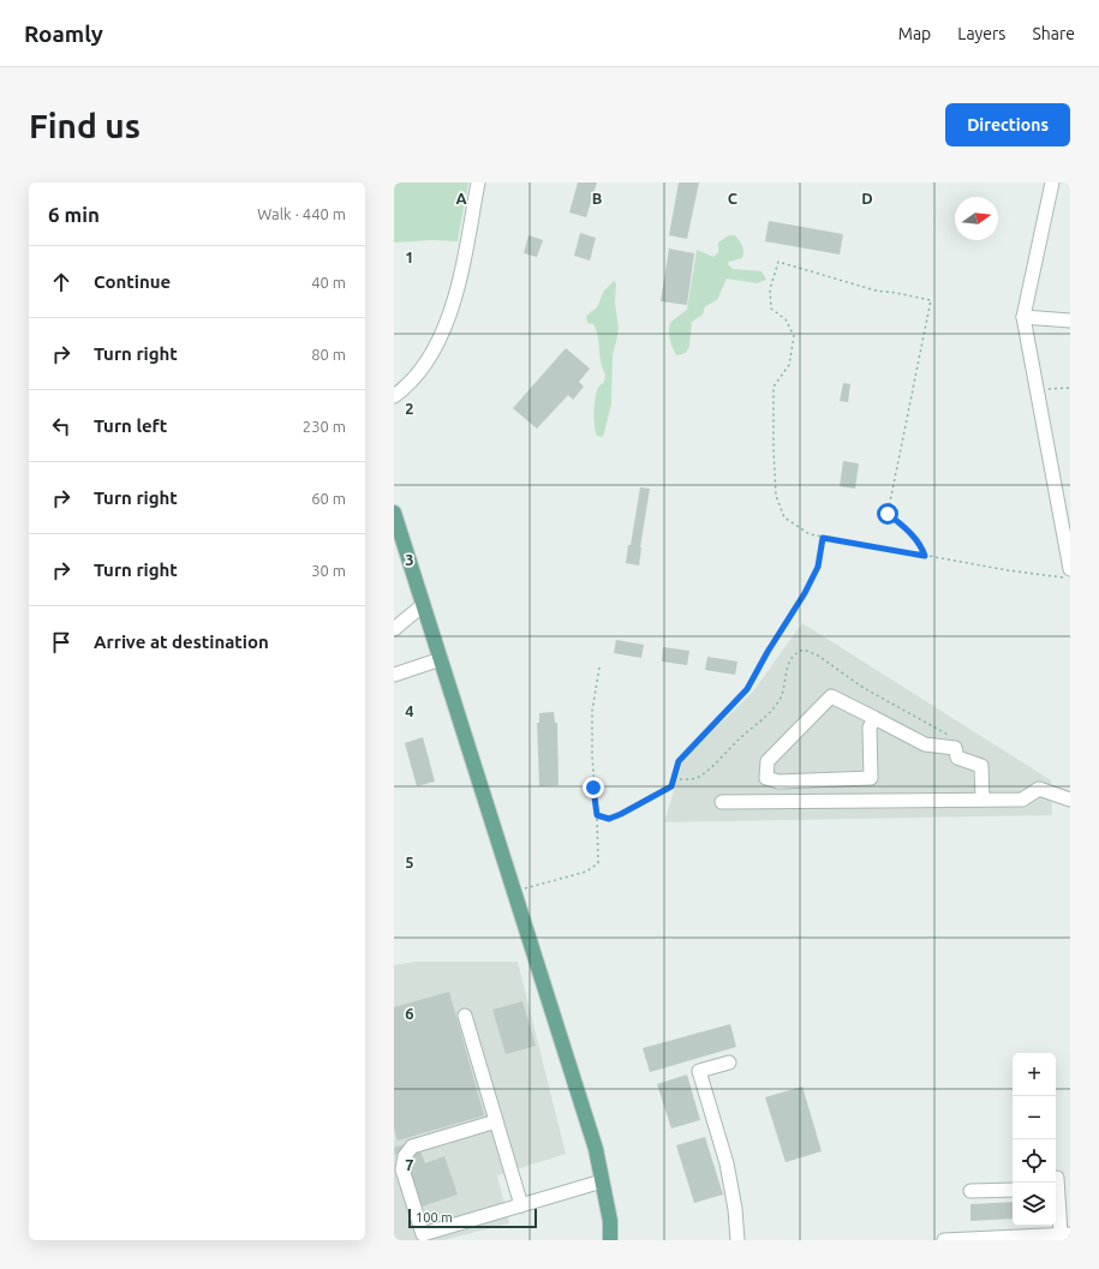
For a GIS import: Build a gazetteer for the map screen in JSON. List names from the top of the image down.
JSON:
{
  "scale_bar": "100 m",
  "north": "right",
  "page": {
    "header": "Roamly",
    "nav": ["Map", "Layers", "Share"],
    "buttons": "Directions",
    "title": "Find us",
    "heading": ["6 min", "Walk · 440 m"],
    "list": [
      ["Continue", "40 m"],
      ["Turn right", "80 m"],
      ["Turn left", "230 m"],
      ["Turn right", "60 m"],
      ["Turn right", "30 m"],
      "Arrive at destination"
    ],
    "map_buttons": ["+", "−"],
    "scale": "100 m"
  },
  "grid": {
    "columns": [
      "A",
      "B",
      "C",
      "D"
    ],
    "rows": [
      "1",
      "2",
      "3",
      "4",
      "5",
      "6",
      "7"
    ]
  }
}
